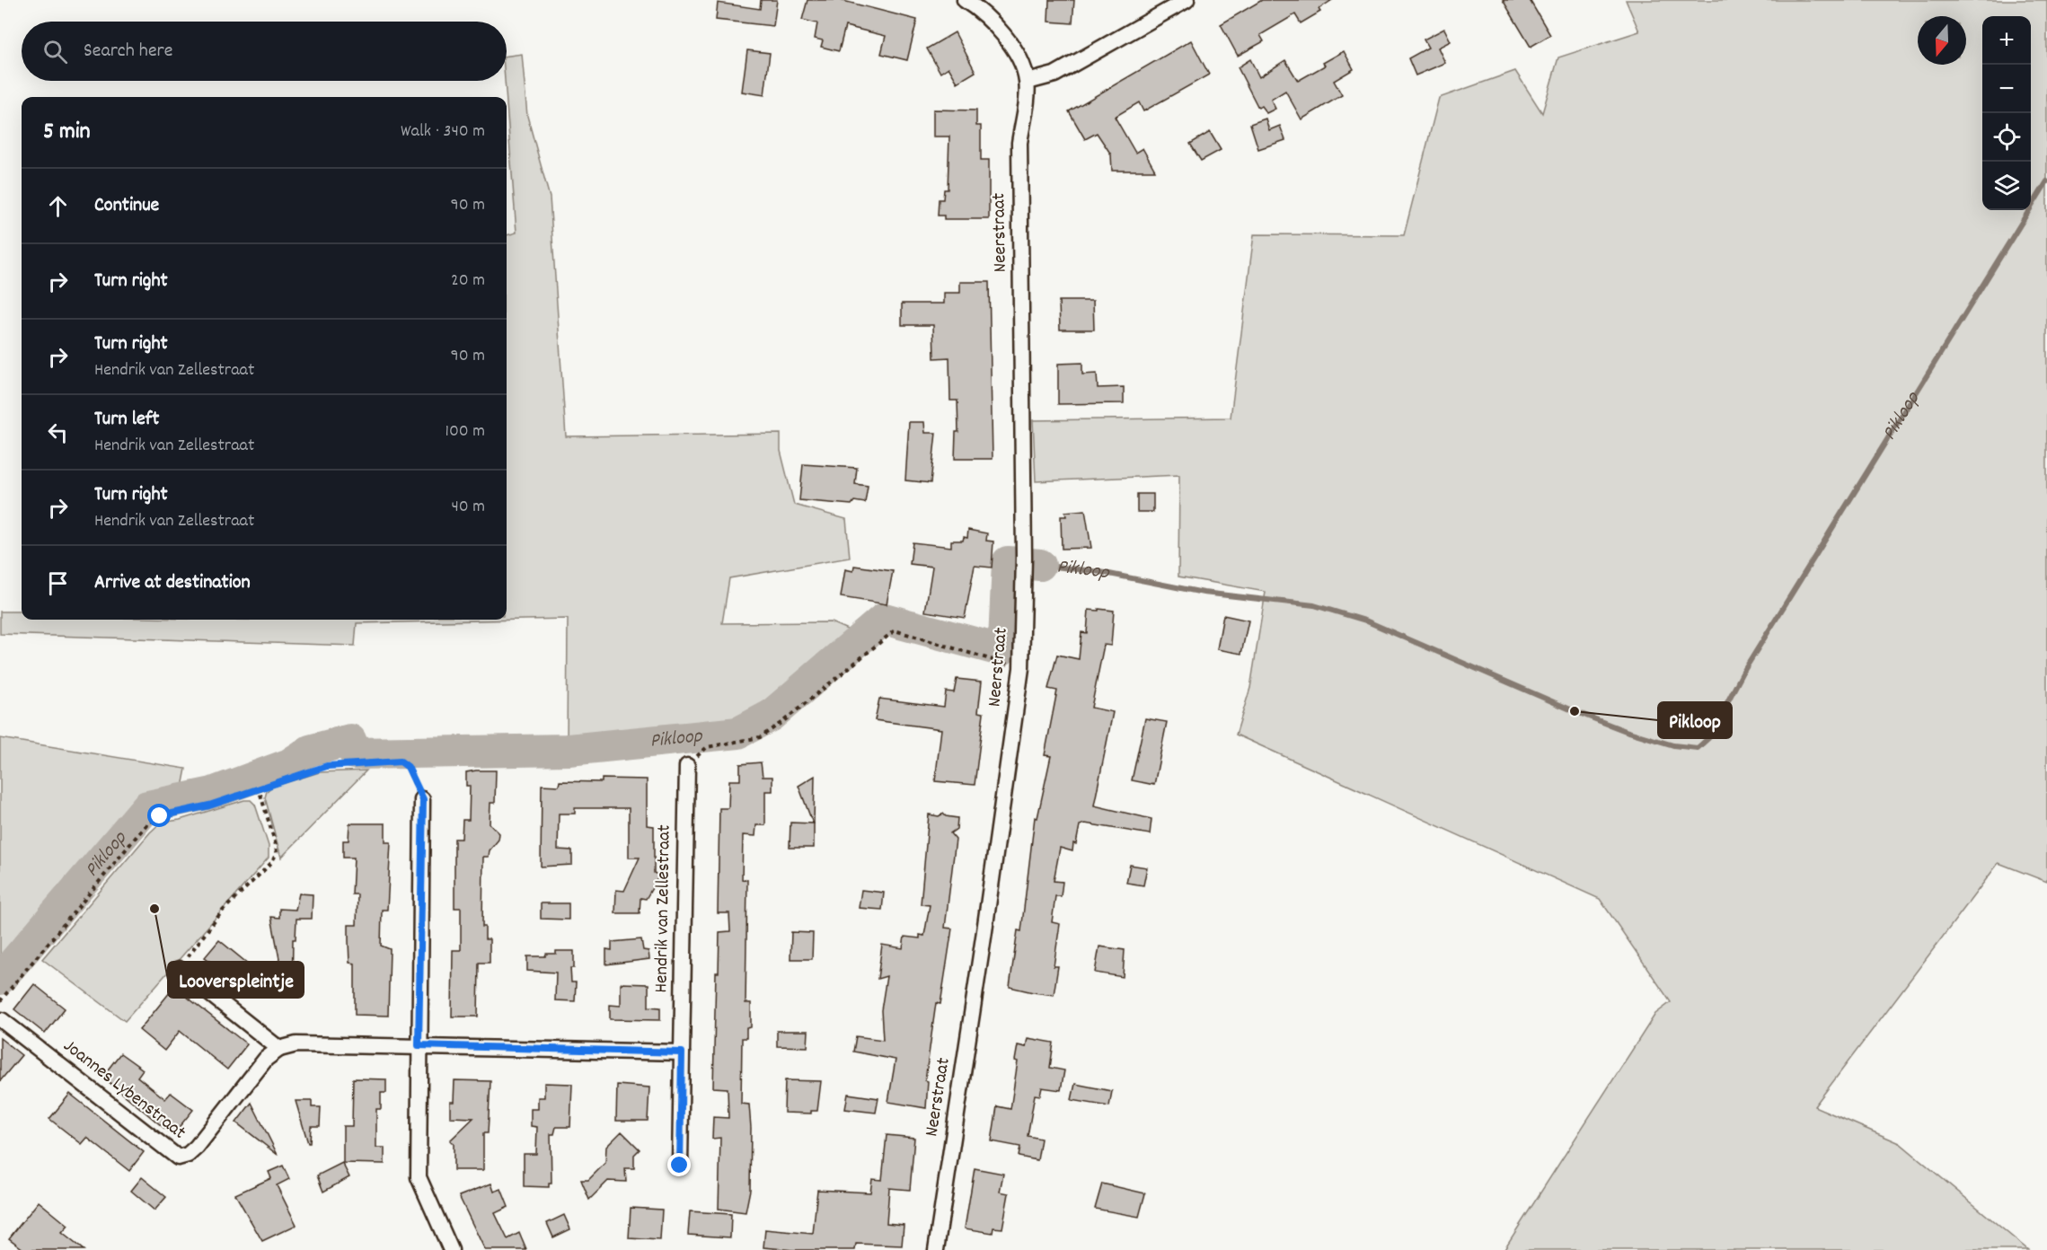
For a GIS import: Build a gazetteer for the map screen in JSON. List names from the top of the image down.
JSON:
{
  "streets": {
    "street": ["Neerstraat", "Hendrik van Zellestraat", "Joannes Lybenstraat"]
  },
  "water": ["Pikloop"],
  "places": ["Pikloop", "Looverspleintje"],
  "north": "bottom",
  "page": {
    "map_buttons": ["+", "−"],
    "search": "Search here",
    "heading": ["5 min", "Walk · 340 m"],
    "list": [
      ["Continue", "90 m"],
      ["Turn right", "20 m"],
      ["Turn right", "Hendrik van Zellestraat", "90 m"],
      ["Turn left", "Hendrik van Zellestraat", "100 m"],
      ["Turn right", "Hendrik van Zellestraat", "40 m"],
      "Arrive at destination"
    ]
  }
}
